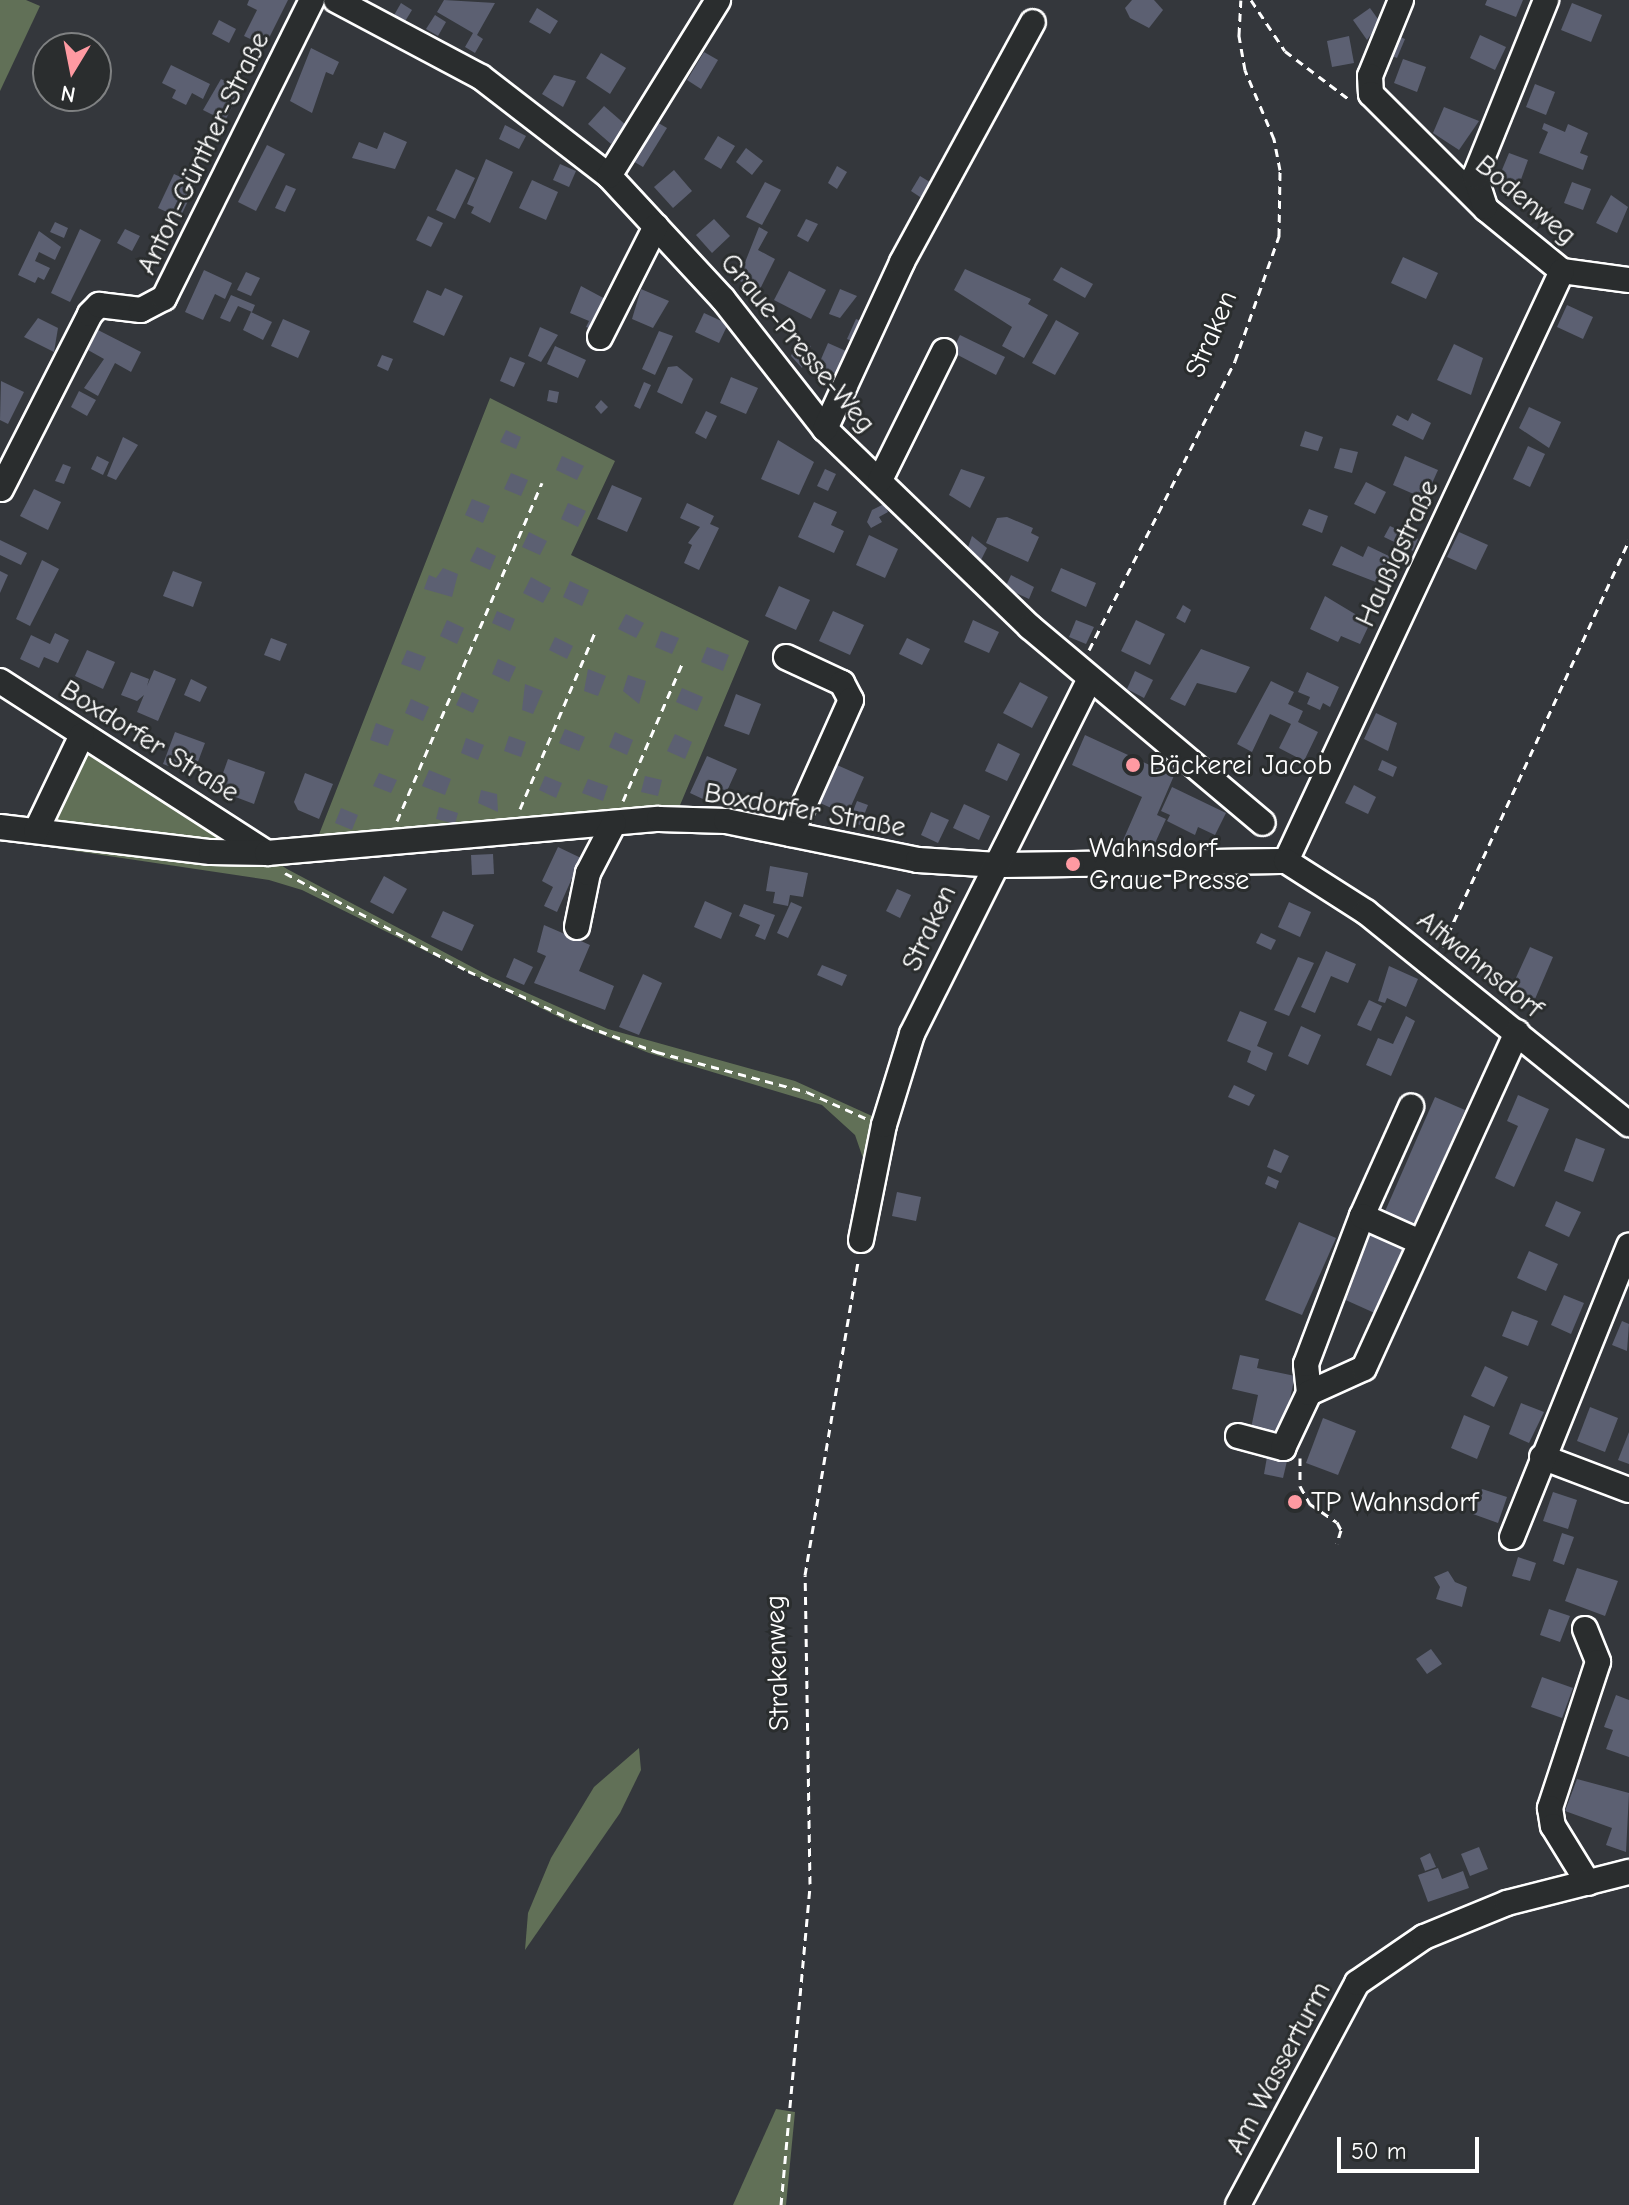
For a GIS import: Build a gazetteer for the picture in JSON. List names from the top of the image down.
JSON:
{
  "streets": {
    "street": [
      "Anton-Günther-Straße",
      "Bodenweg",
      "Straken",
      "Graue-Presse-Weg",
      "Haußigstraße",
      "Boxdorfer Straße",
      "Altwahnsdorf",
      "Am Wasserturm"
    ],
    "path": ["Strakenweg"]
  },
  "crossings": [
    ["Bodenweg", "Haußigstraße"],
    ["Straken", "Graue-Presse-Weg"],
    ["Straken", "Boxdorfer Straße"],
    ["Haußigstraße", "Boxdorfer Straße"],
    ["Haußigstraße", "Altwahnsdorf"],
    ["Boxdorfer Straße", "Altwahnsdorf"]
  ],
  "places": ["Bäckerei Jacob", "Wahnsdorf Graue Presse", "TP Wahnsdorf"],
  "scale_bar": "50 m",
  "north": "bottom"
}
